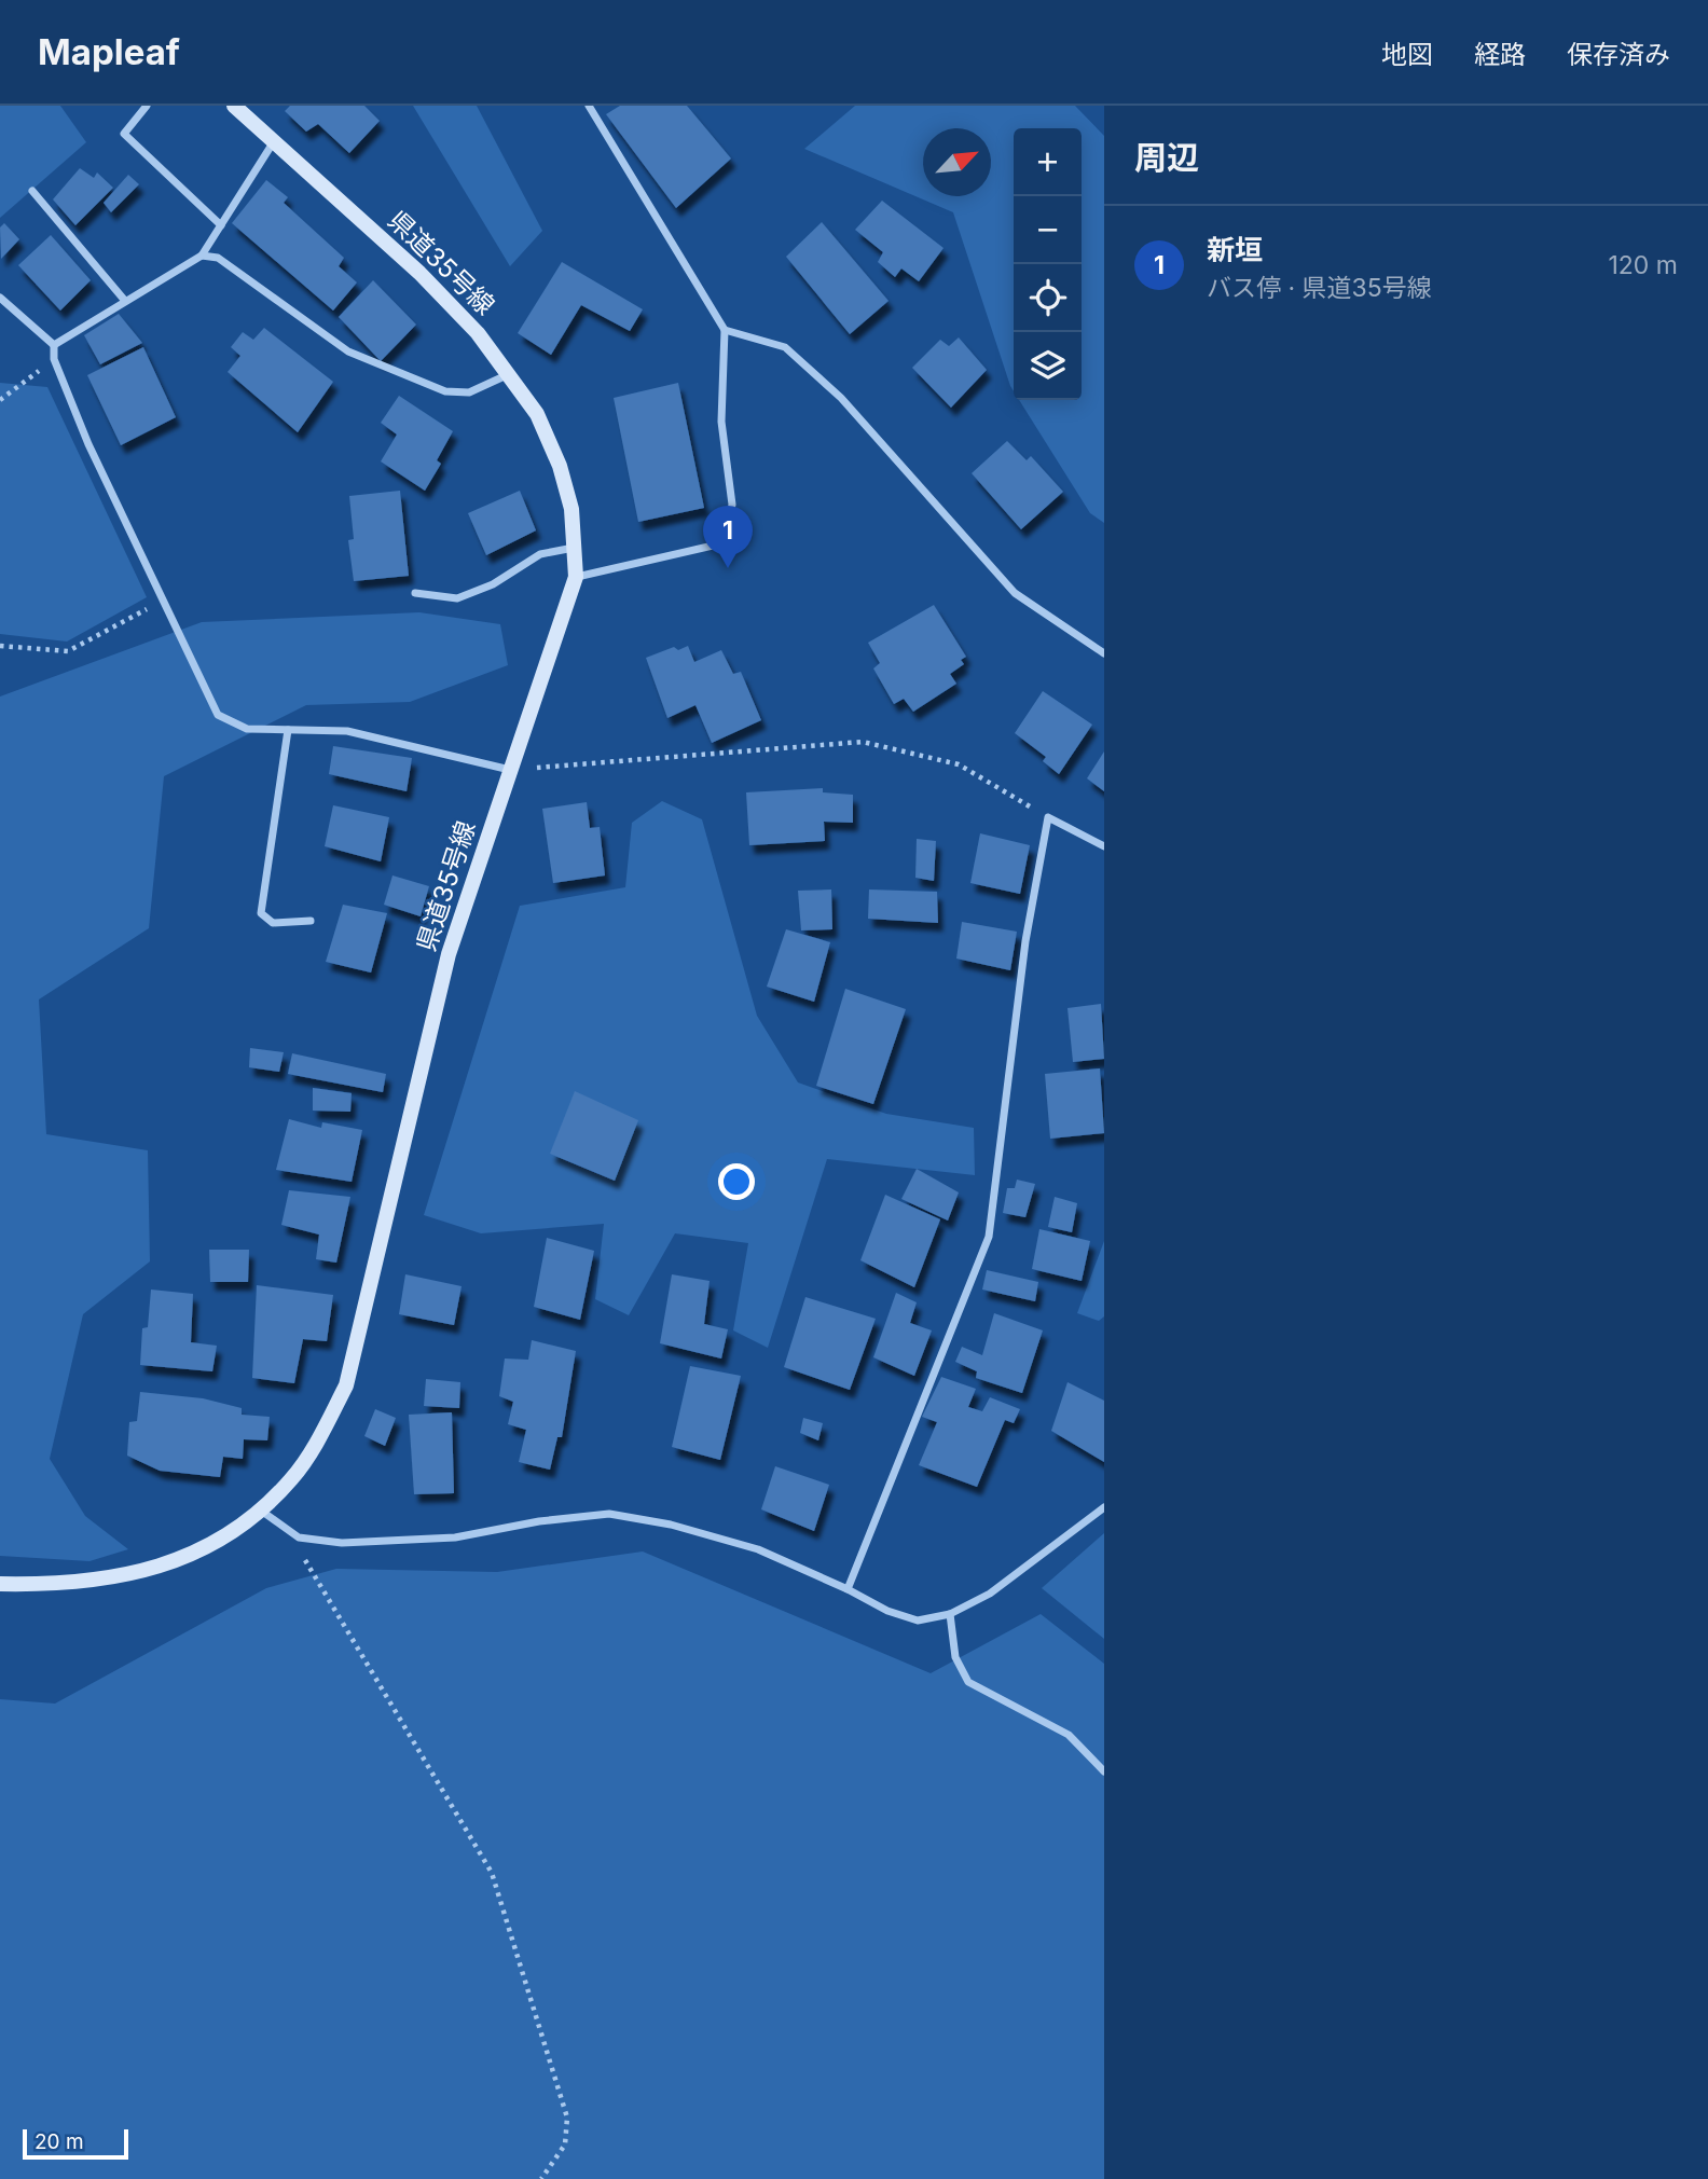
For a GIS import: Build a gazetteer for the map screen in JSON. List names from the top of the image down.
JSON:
{
  "streets": {
    "main road": ["県道35号線"]
  },
  "scale_bar": "20 m",
  "north": "top right",
  "page": {
    "header": "Mapleaf",
    "nav": ["地図", "経路", "保存済み"],
    "heading": "周辺",
    "map_buttons": ["+", "−"],
    "list": [
      {
        "mark": "1",
        "name": "新垣",
        "note": "バス停 · 県道35号線",
        "value": "120 m"
      }
    ],
    "pins": "1",
    "scale": "20 m"
  }
}
